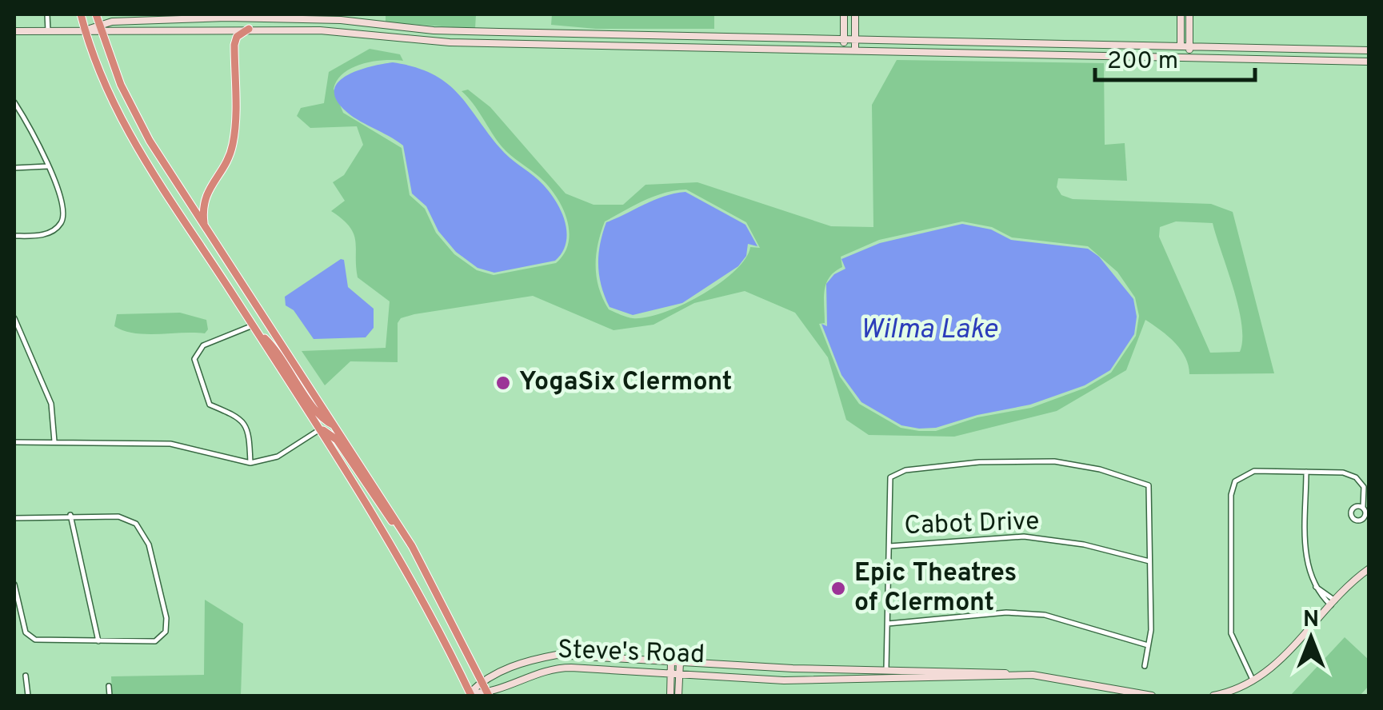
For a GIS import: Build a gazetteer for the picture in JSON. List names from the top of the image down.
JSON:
{
  "streets": {
    "street": ["Cabot Drive", "Steve's Road"]
  },
  "water": ["Wilma Lake"],
  "places": ["YogaSix Clermont", "Epic Theatres of Clermont"],
  "scale_bar": "200 m",
  "north": "top"
}
